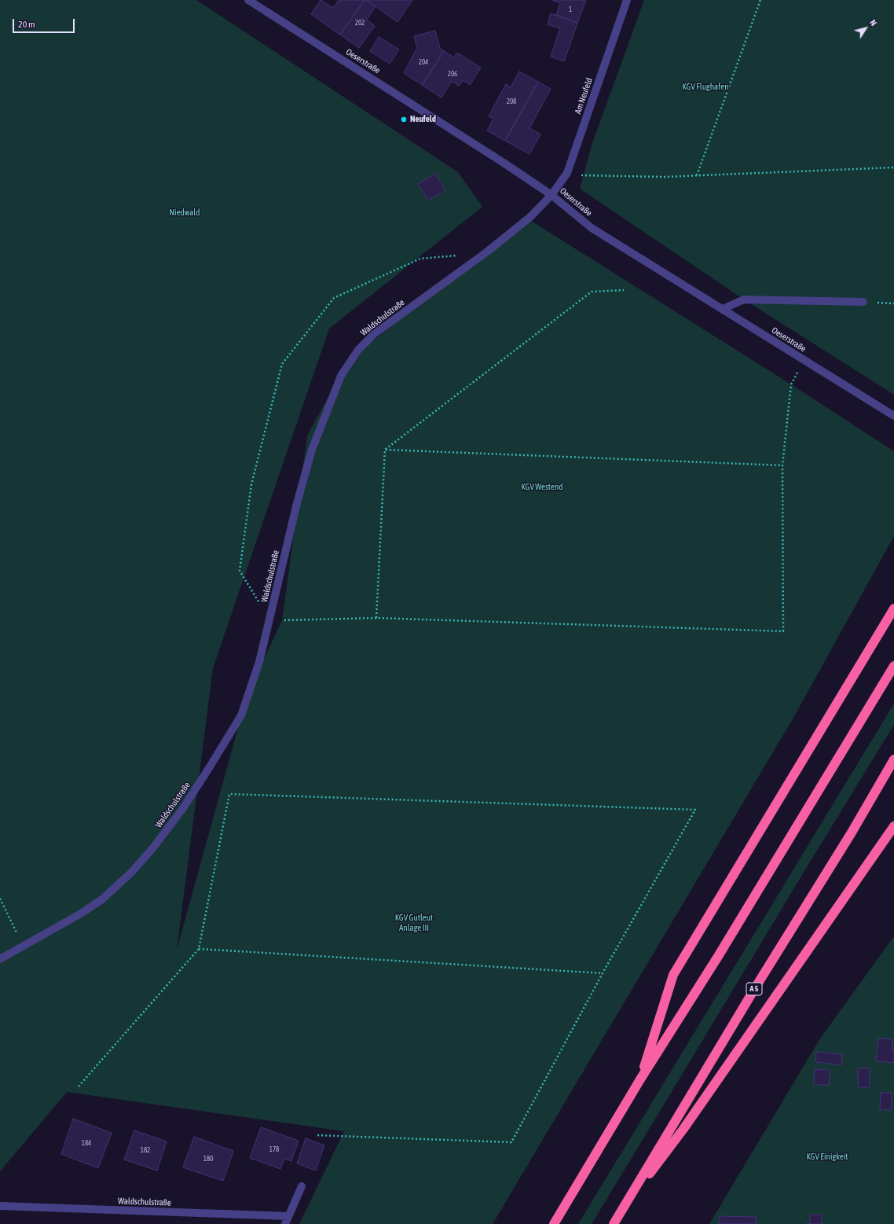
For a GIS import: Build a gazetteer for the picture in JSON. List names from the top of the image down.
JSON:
{
  "streets": {
    "highway": ["A 5"],
    "street": ["Oeserstraße", "Am Neufeld", "Waldschulstraße"]
  },
  "crossings": [
    ["Oeserstraße", "Am Neufeld"],
    ["Oeserstraße", "Waldschulstraße"],
    ["Am Neufeld", "Waldschulstraße"]
  ],
  "parks": [
    "KGV Flughafen",
    "Niedwald",
    "KGV Westend",
    "KGV Gutleut Anlage III",
    "KGV Einigkeit"
  ],
  "places": ["Neufeld"],
  "house_numbers": [
    "1",
    "202",
    "204",
    "206",
    "208",
    "184",
    "178",
    "182",
    "180"
  ],
  "scale_bar": "20 m",
  "north": "top right"
}
